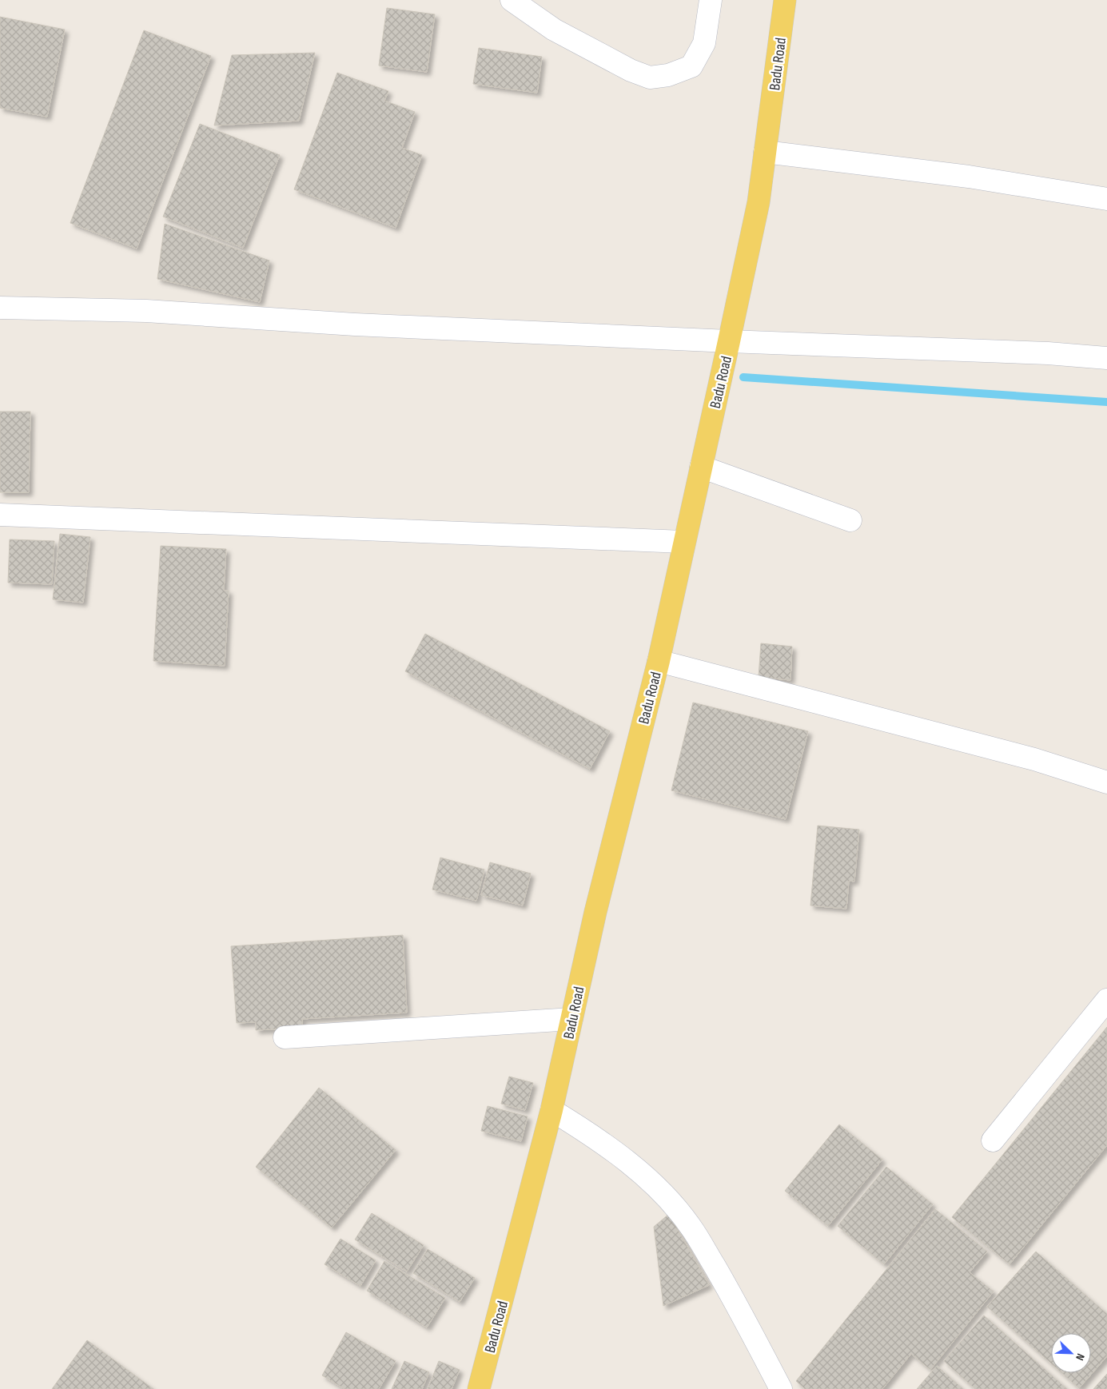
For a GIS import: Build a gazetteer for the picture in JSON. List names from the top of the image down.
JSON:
{
  "streets": {
    "main road": ["Badu Road"]
  },
  "north": "bottom right"
}
